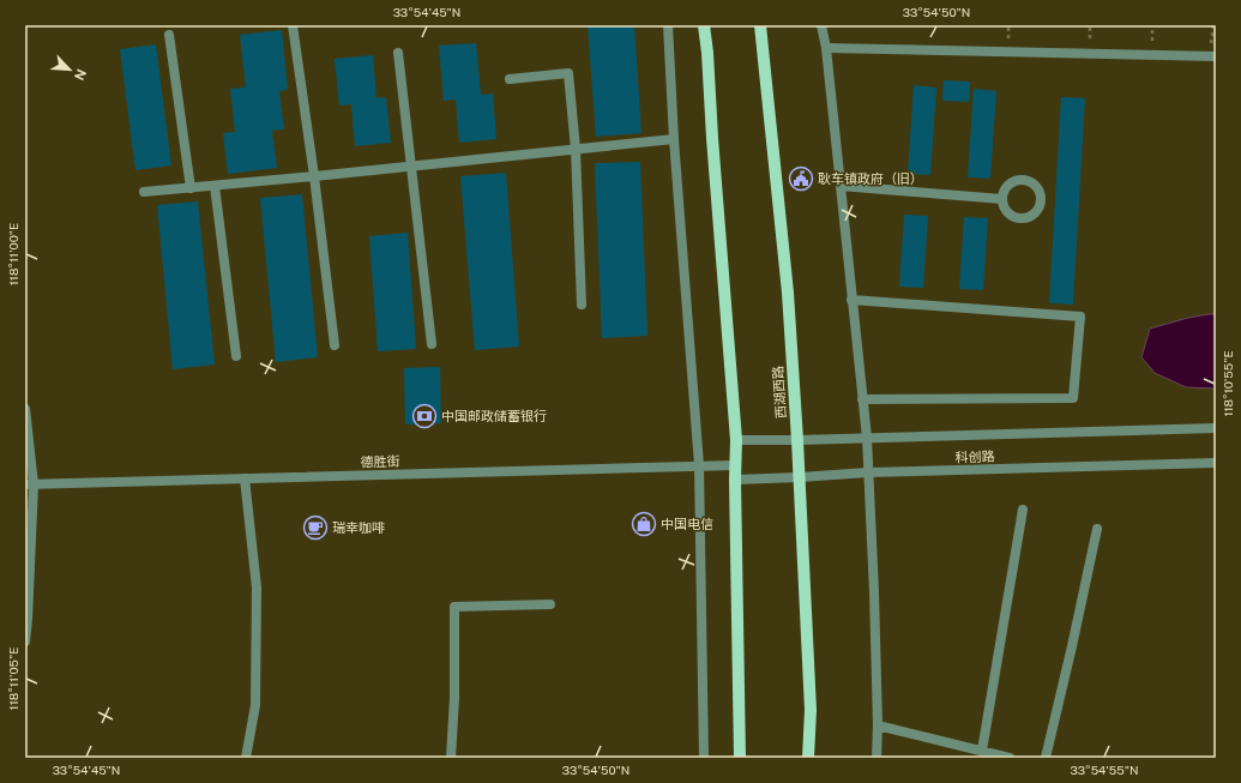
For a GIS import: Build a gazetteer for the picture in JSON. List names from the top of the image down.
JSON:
{
  "streets": {
    "main road": ["西湖西路"],
    "street": ["科创路", "德胜街"]
  },
  "crossings": [
    ["西湖西路", "科创路"]
  ],
  "places": {
    "public building": ["耿车镇政府（旧）"],
    "bank": ["中国邮政储蓄银行"],
    "shop": ["中国电信"],
    "cafe": ["瑞幸咖啡"]
  },
  "north": "bottom right",
  "coordinates": [
    "33°54'45\"N",
    "33°54'50\"N",
    "118°11'00\"E",
    "118°10'55\"E",
    "118°11'05\"E",
    "33°54'55\"N"
  ]
}
